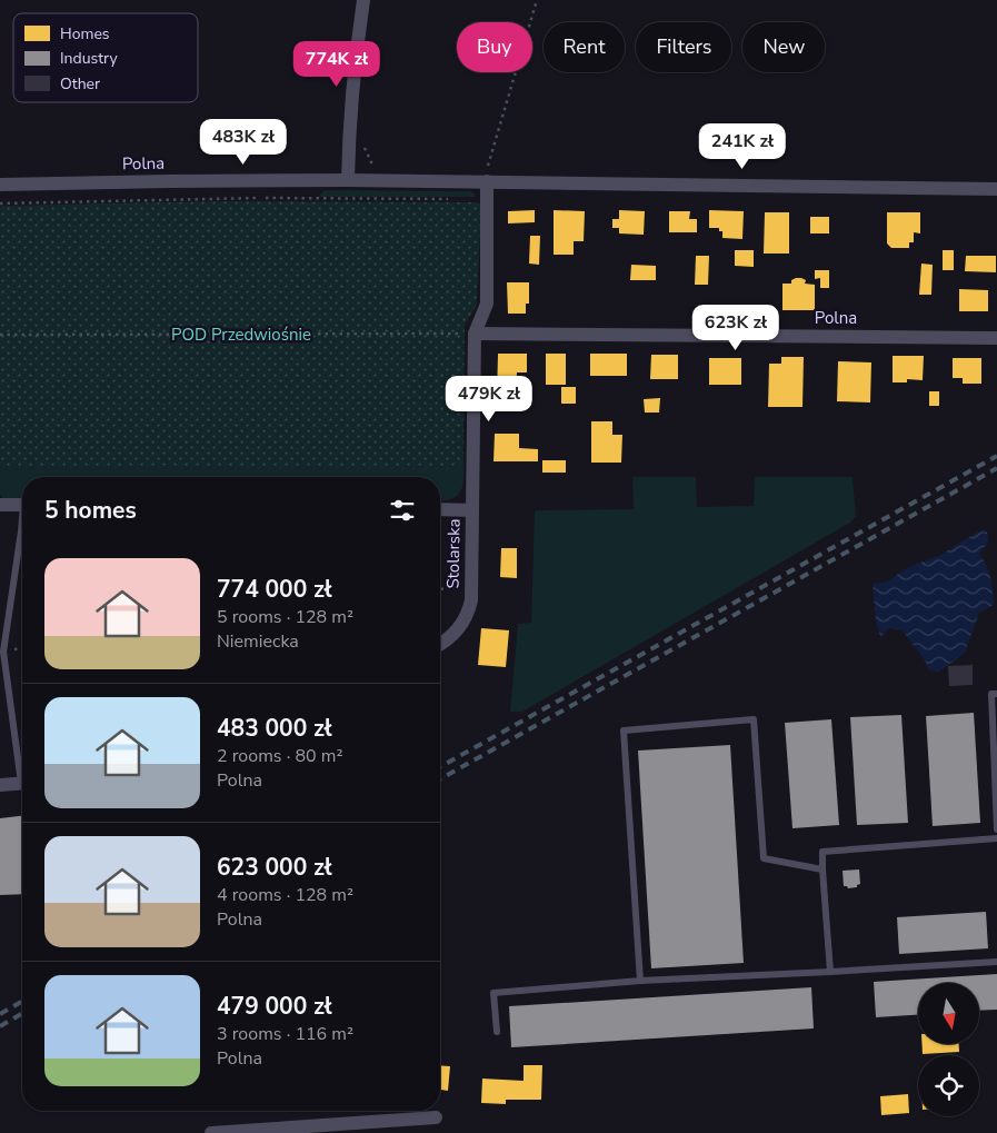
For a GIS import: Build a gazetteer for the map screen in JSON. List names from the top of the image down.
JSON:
{
  "streets": {
    "street": ["Polna", "Stolarska"]
  },
  "parks": ["POD Przedwiośnie"],
  "legend": ["Homes", "Industry", "Other"],
  "north": "bottom",
  "page": {
    "chip": [
      "Buy",
      "Rent",
      "Filters",
      "New"
    ],
    "price": [
      "774K zł",
      "483K zł",
      "241K zł",
      "623K zł",
      "479K zł"
    ],
    "heading": "5 homes",
    "list": [
      {
        "name": "774 000 zł",
        "note": "5 rooms · 128 m² · Niemiecka"
      },
      {
        "name": "483 000 zł",
        "note": "2 rooms · 80 m² · Polna"
      },
      {
        "name": "623 000 zł",
        "note": "4 rooms · 128 m² · Polna"
      },
      {
        "name": "479 000 zł",
        "note": "3 rooms · 116 m² · Polna"
      }
    ]
  }
}
